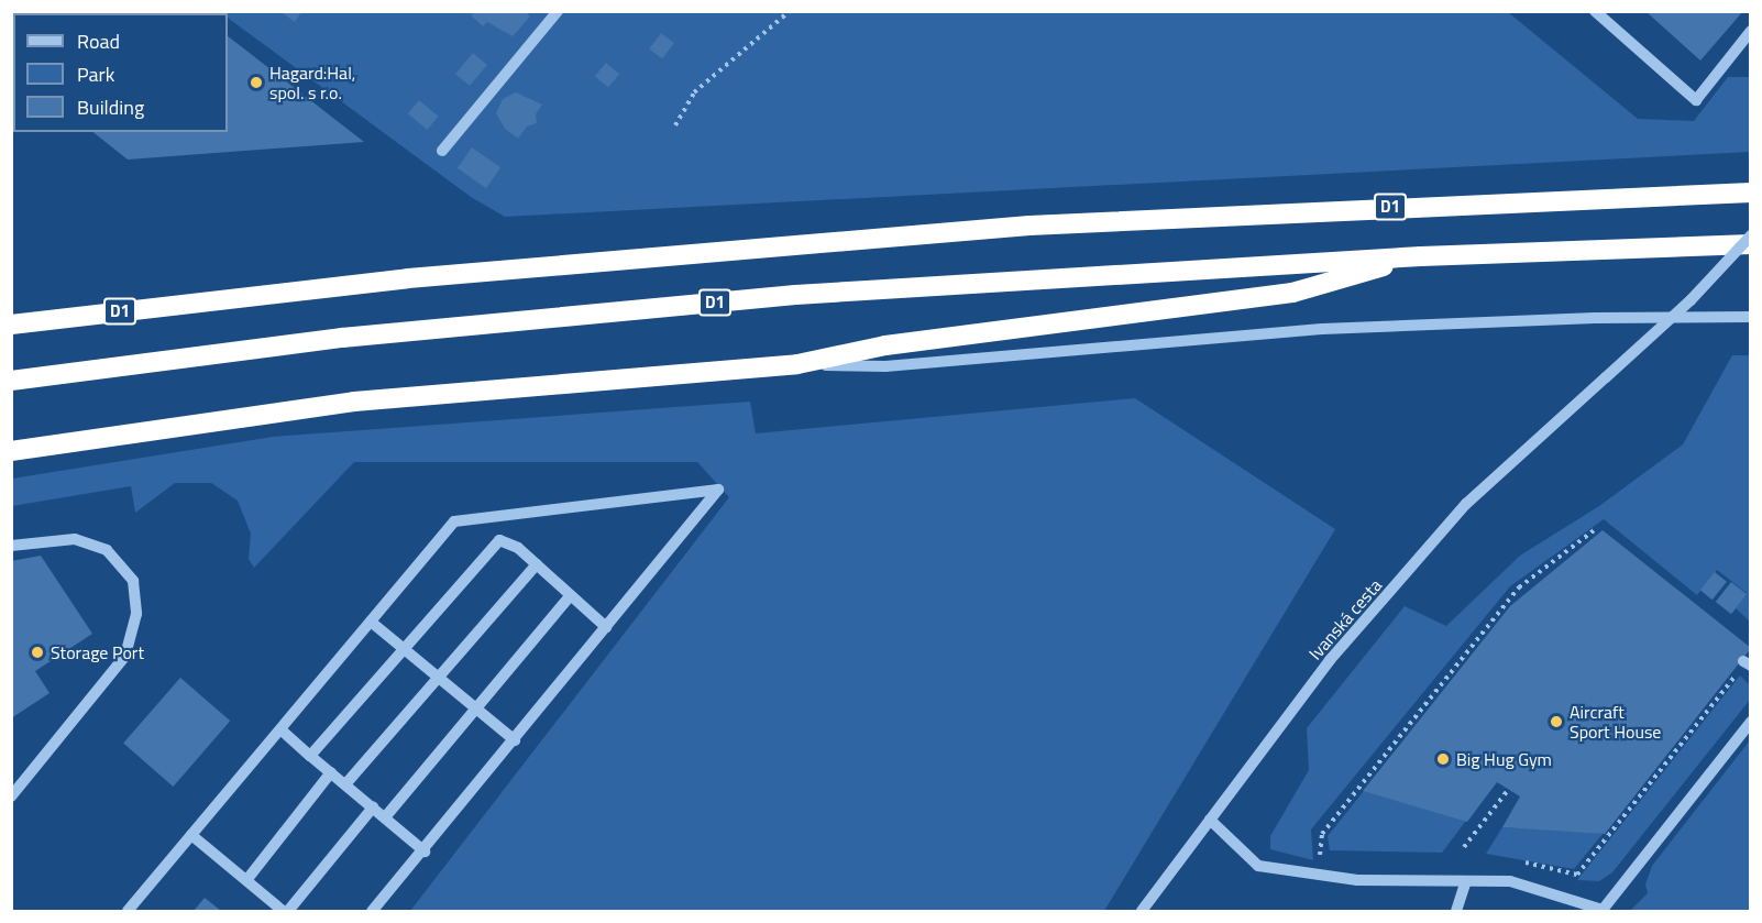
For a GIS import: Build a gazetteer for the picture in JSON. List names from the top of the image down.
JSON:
{
  "streets": {
    "highway": ["D1"],
    "street": ["Ivanská cesta"]
  },
  "places": [
    "Hagard:Hal, spol. s r.o.",
    "Storage Port",
    "Aircraft Sport House",
    "Big Hug Gym"
  ],
  "legend": ["Road", "Park", "Building"]
}
